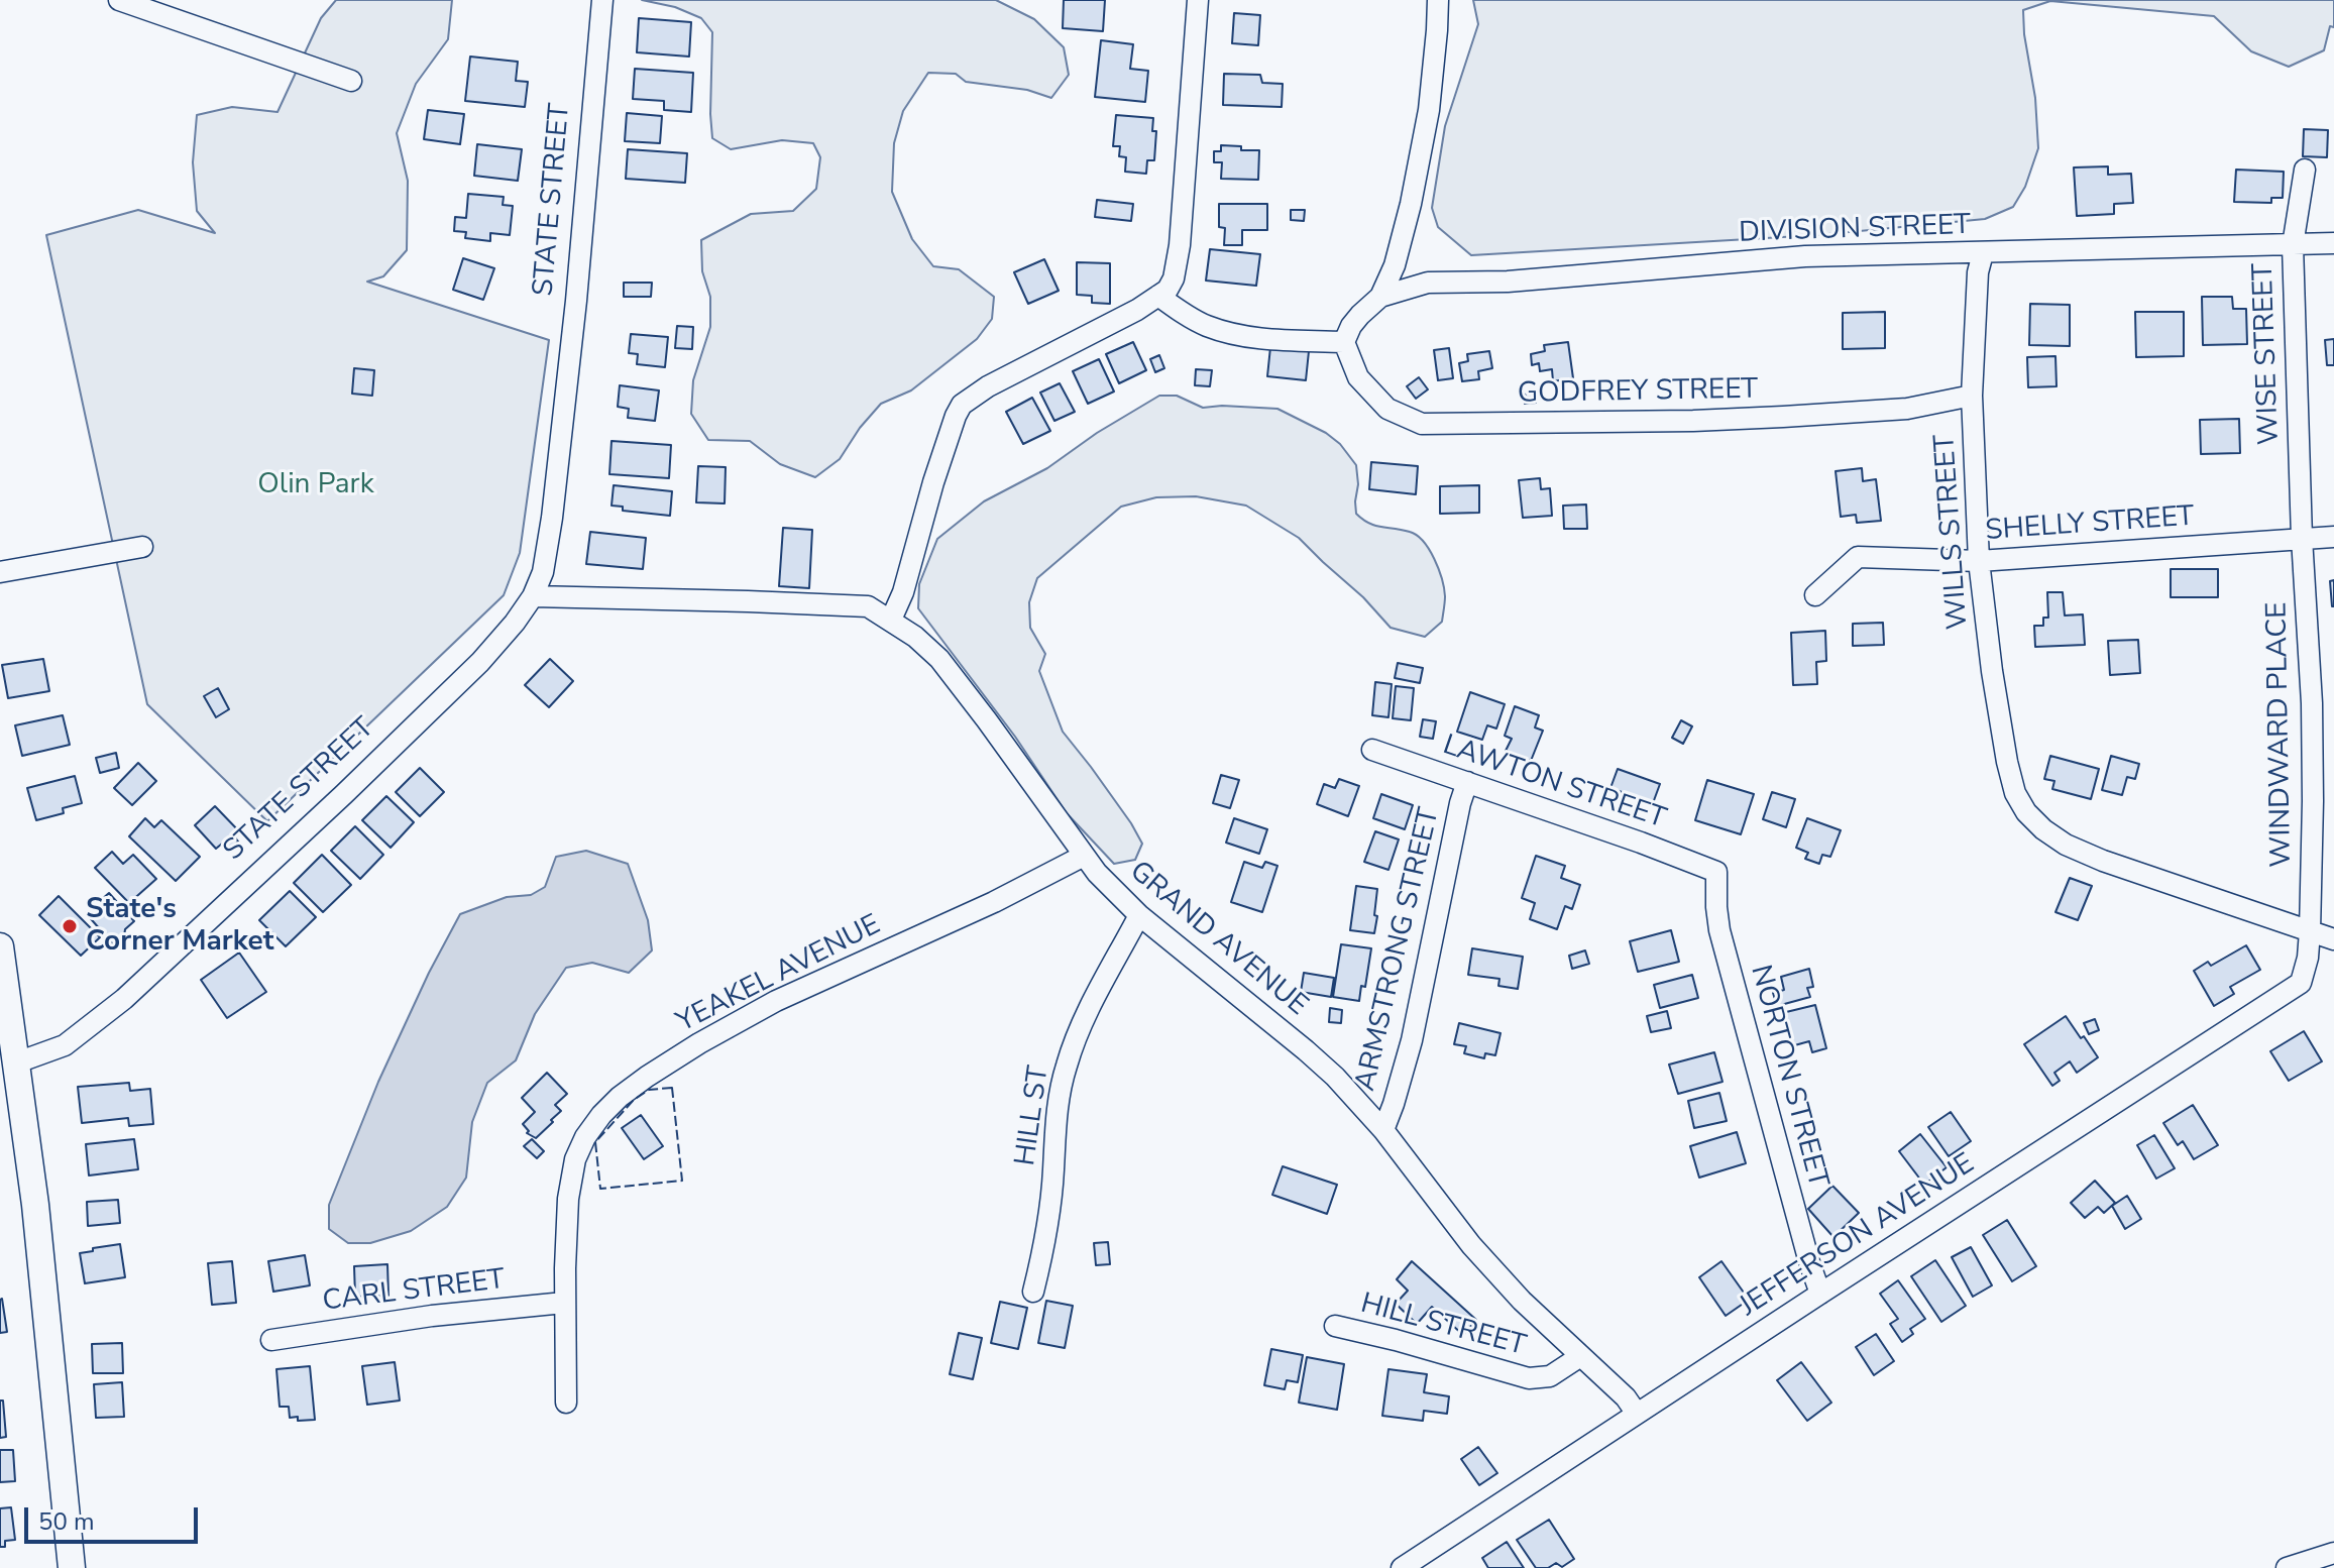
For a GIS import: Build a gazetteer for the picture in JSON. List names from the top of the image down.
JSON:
{
  "streets": {
    "street": [
      "STATE STREET",
      "DIVISION STREET",
      "WISE STREET",
      "GODFREY STREET",
      "SHELLY STREET",
      "WILLS STREET",
      "WINDWARD PLACE",
      "LAWTON STREET",
      "GRAND AVENUE",
      "ARMSTRONG STREET",
      "YEAKEL AVENUE",
      "NORTON STREET",
      "HILL ST",
      "JEFFERSON AVENUE",
      "CARL STREET",
      "HILL STREET"
    ]
  },
  "crossings": [
    ["STATE STREET", "GRAND AVENUE"],
    ["DIVISION STREET", "WISE STREET"],
    ["DIVISION STREET", "WILLS STREET"],
    ["WISE STREET", "SHELLY STREET"],
    ["WISE STREET", "WINDWARD PLACE"],
    ["GODFREY STREET", "WILLS STREET"],
    ["SHELLY STREET", "WILLS STREET"],
    ["SHELLY STREET", "WINDWARD PLACE"],
    ["WILLS STREET", "WINDWARD PLACE"],
    ["WILLS STREET", "JEFFERSON AVENUE"],
    ["WINDWARD PLACE", "JEFFERSON AVENUE"],
    ["LAWTON STREET", "ARMSTRONG STREET"],
    ["LAWTON STREET", "NORTON STREET"],
    ["GRAND AVENUE", "ARMSTRONG STREET"],
    ["GRAND AVENUE", "YEAKEL AVENUE"],
    ["GRAND AVENUE", "HILL ST"],
    ["GRAND AVENUE", "JEFFERSON AVENUE"],
    ["GRAND AVENUE", "HILL STREET"],
    ["YEAKEL AVENUE", "CARL STREET"],
    ["NORTON STREET", "JEFFERSON AVENUE"]
  ],
  "parks": ["Olin Park"],
  "places": ["State's Corner Market"],
  "scale_bar": "50 m"
}
